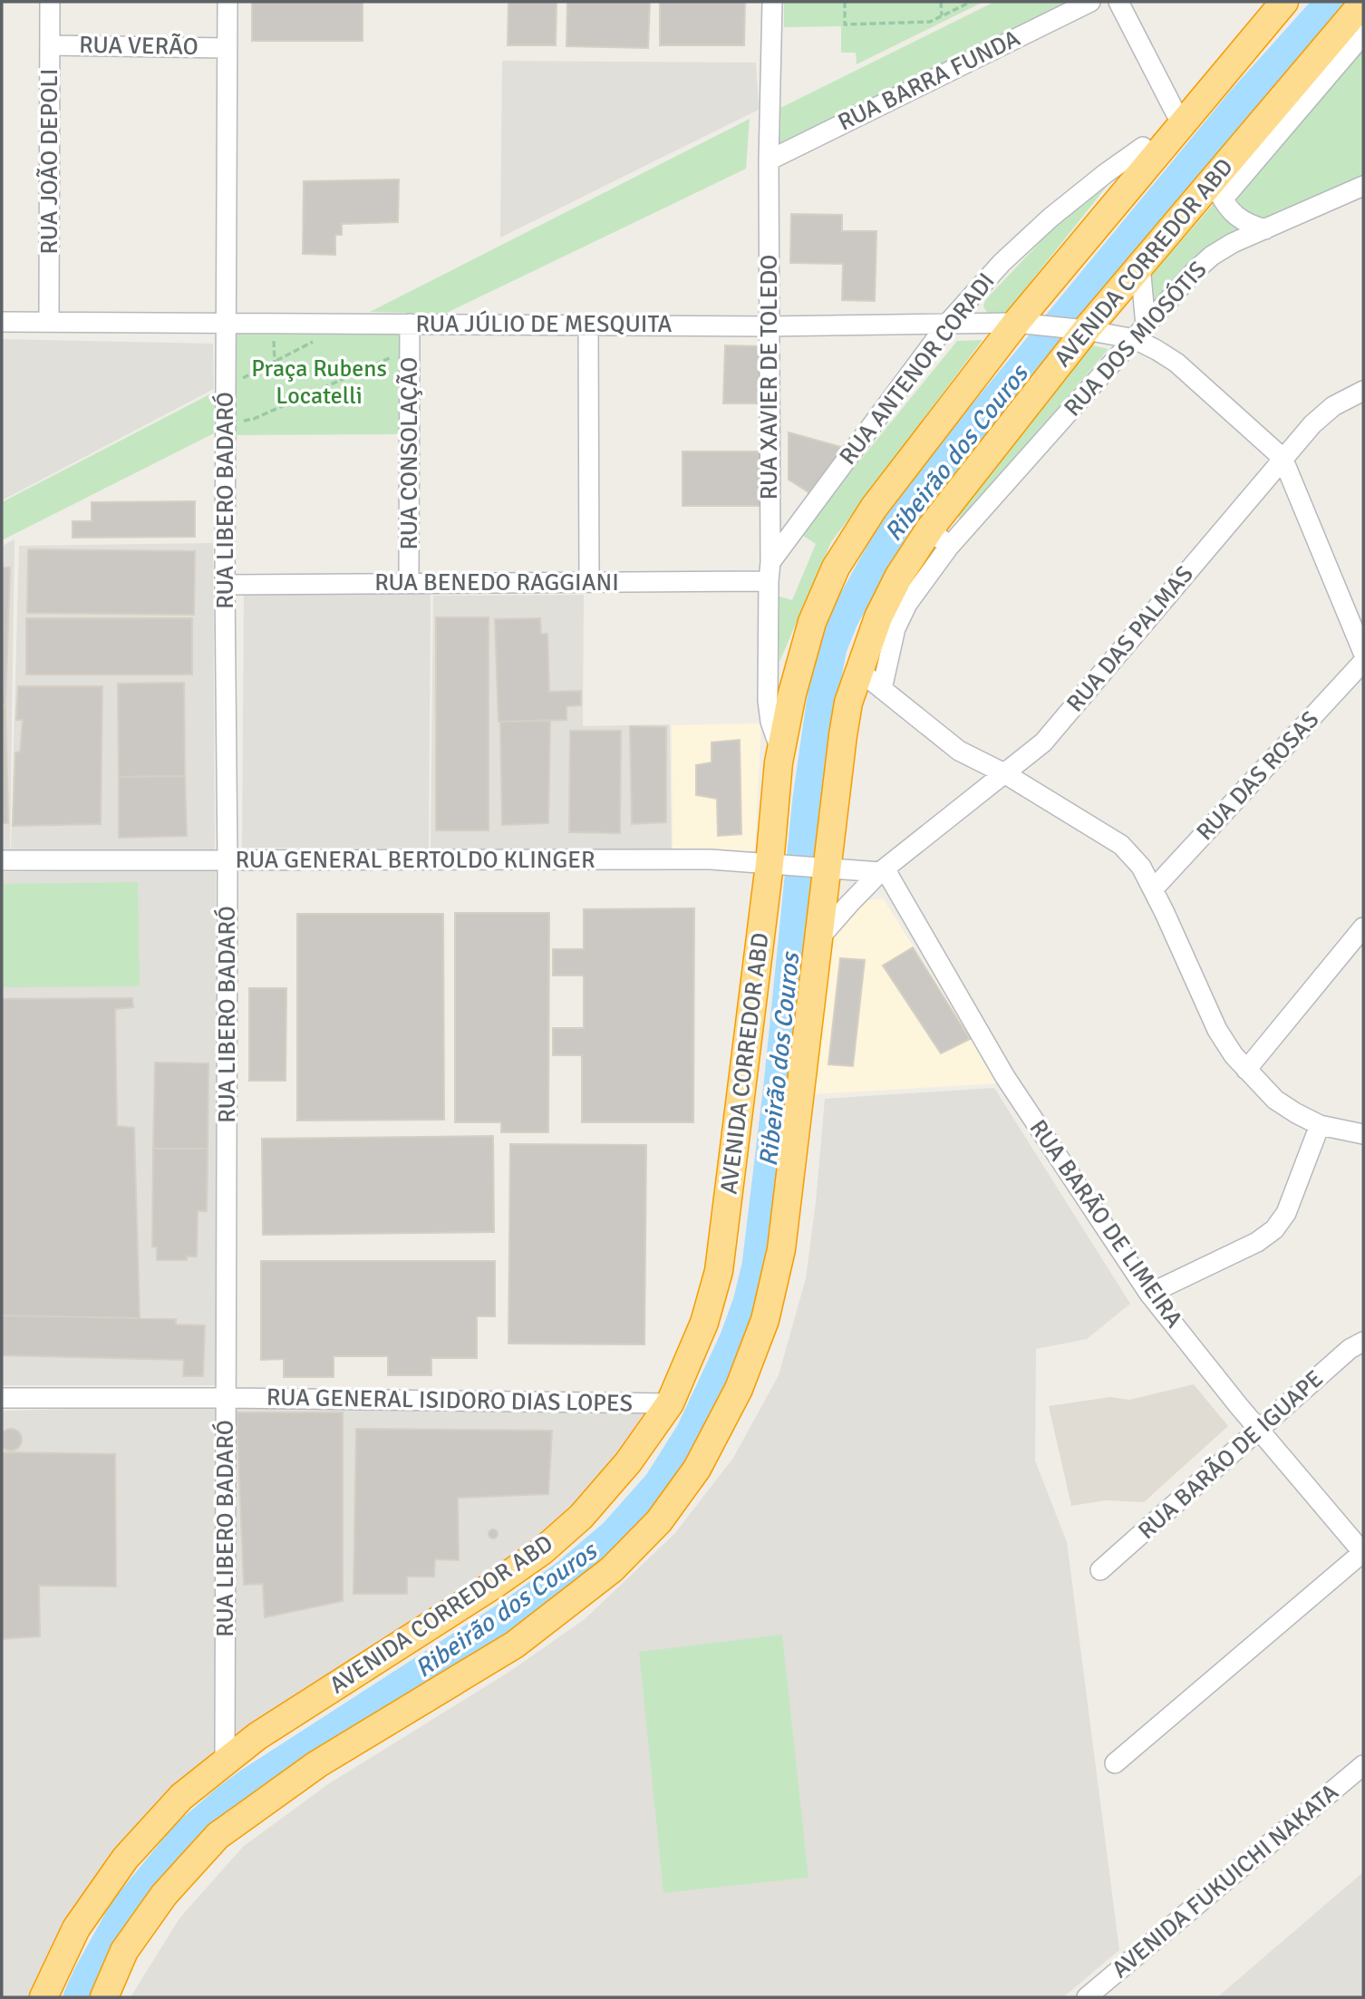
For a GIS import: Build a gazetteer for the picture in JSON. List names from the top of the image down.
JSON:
{
  "streets": {
    "highway": ["AVENIDA CORREDOR ABD"],
    "street": [
      "RUA VERÃO",
      "RUA BARRA FUNDA",
      "RUA JOÃO DEPOLI",
      "RUA JÚLIO DE MESQUITA",
      "RUA DOS MIOSÓTIS",
      "RUA ANTENOR CORADI",
      "RUA XAVIER DE TOLEDO",
      "RUA CONSOLAÇÃO",
      "RUA LIBERO BADARÓ",
      "RUA BENEDO RAGGIANI",
      "RUA DAS PALMAS",
      "RUA DAS ROSAS",
      "RUA GENERAL BERTOLDO KLINGER",
      "RUA BARÃO DE LIMEIRA",
      "RUA GENERAL ISIDORO DIAS LOPES",
      "RUA BARÃO DE IGUAPE",
      "AVENIDA FUKUICHI NAKATA"
    ]
  },
  "crossings": [
    ["RUA VERÃO", "RUA JOÃO DEPOLI"],
    ["RUA VERÃO", "RUA LIBERO BADARÓ"],
    ["RUA BARRA FUNDA", "RUA XAVIER DE TOLEDO"],
    ["RUA JOÃO DEPOLI", "RUA JÚLIO DE MESQUITA"],
    ["AVENIDA CORREDOR ABD", "RUA JÚLIO DE MESQUITA"],
    ["AVENIDA CORREDOR ABD", "RUA XAVIER DE TOLEDO"],
    ["AVENIDA CORREDOR ABD", "RUA LIBERO BADARÓ"],
    ["AVENIDA CORREDOR ABD", "RUA DAS PALMAS"],
    ["AVENIDA CORREDOR ABD", "RUA GENERAL BERTOLDO KLINGER"],
    ["AVENIDA CORREDOR ABD", "RUA GENERAL ISIDORO DIAS LOPES"],
    ["RUA JÚLIO DE MESQUITA", "RUA DOS MIOSÓTIS"],
    ["RUA JÚLIO DE MESQUITA", "RUA ANTENOR CORADI"],
    ["RUA JÚLIO DE MESQUITA", "RUA XAVIER DE TOLEDO"],
    ["RUA JÚLIO DE MESQUITA", "RUA CONSOLAÇÃO"],
    ["RUA JÚLIO DE MESQUITA", "RUA LIBERO BADARÓ"],
    ["RUA JÚLIO DE MESQUITA", "RUA DAS PALMAS"],
    ["RUA ANTENOR CORADI", "RUA XAVIER DE TOLEDO"],
    ["RUA XAVIER DE TOLEDO", "RUA BENEDO RAGGIANI"],
    ["RUA CONSOLAÇÃO", "RUA BENEDO RAGGIANI"],
    ["RUA LIBERO BADARÓ", "RUA BENEDO RAGGIANI"],
    ["RUA LIBERO BADARÓ", "RUA GENERAL BERTOLDO KLINGER"],
    ["RUA LIBERO BADARÓ", "RUA GENERAL ISIDORO DIAS LOPES"],
    ["RUA DAS PALMAS", "RUA BARÃO DE LIMEIRA"],
    ["RUA BARÃO DE LIMEIRA", "RUA BARÃO DE IGUAPE"]
  ],
  "water": ["Ribeirão dos Couros"],
  "parks": ["Praça Rubens Locatelli"]
}
